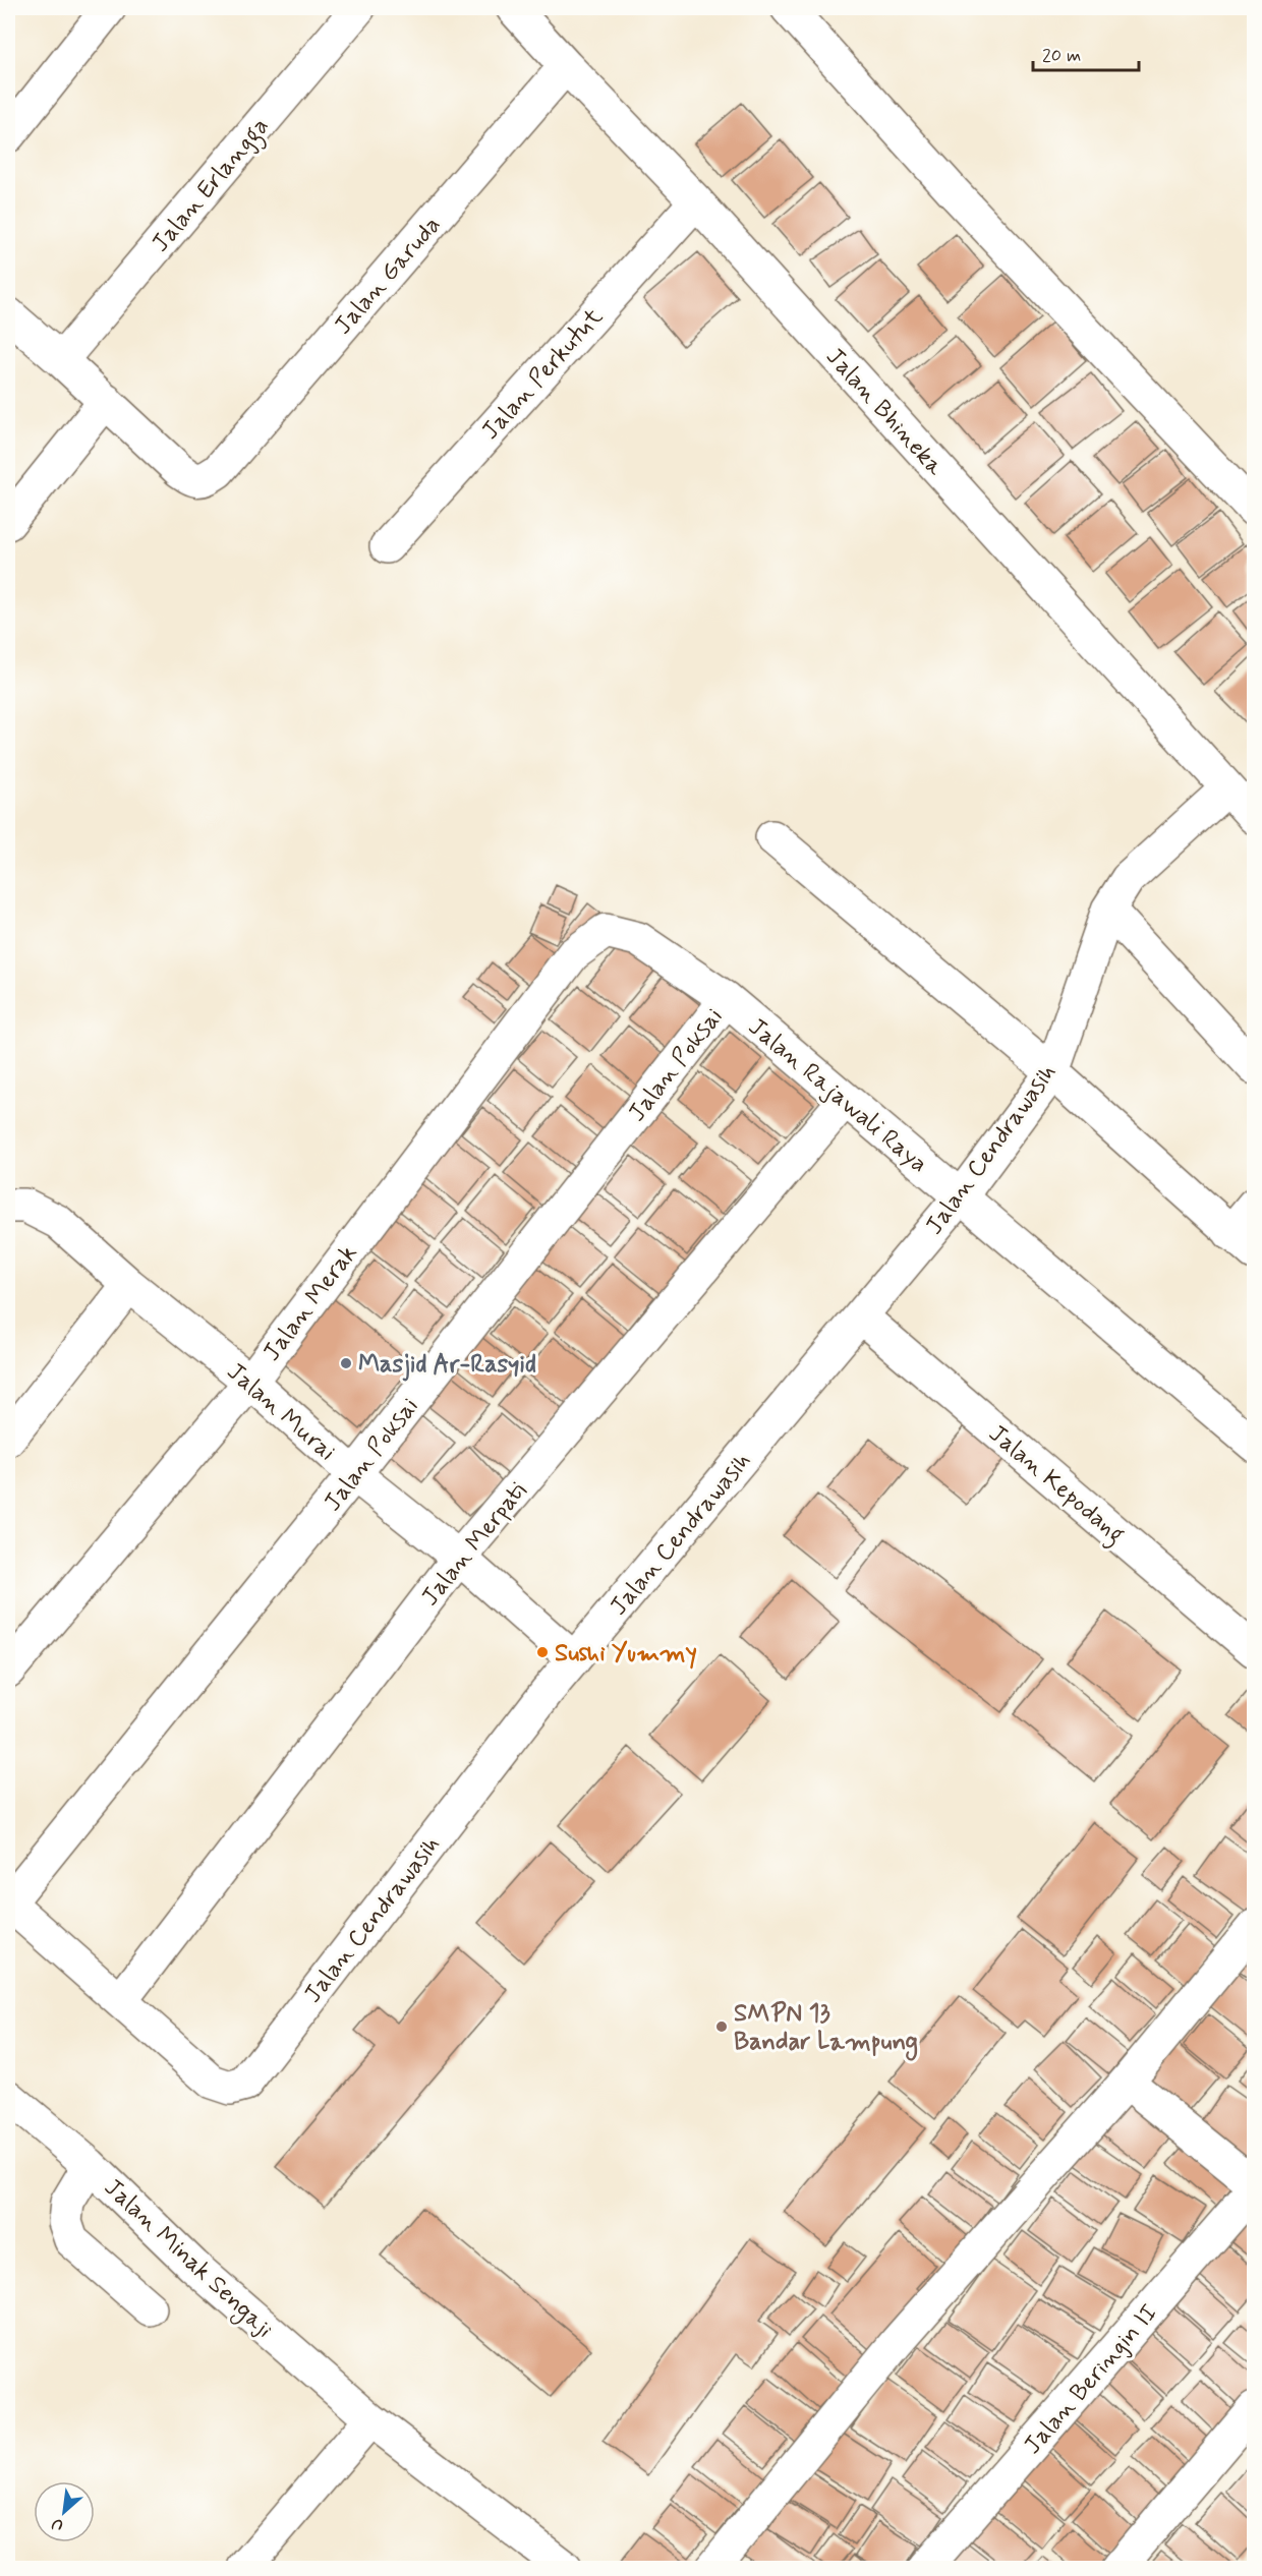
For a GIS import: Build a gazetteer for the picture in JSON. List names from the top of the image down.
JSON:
{
  "streets": {
    "street": [
      "Jalan Erlangga",
      "Jalan Garuda",
      "Jalan Perkutut",
      "Jalan Bhineka",
      "Jalan Poksai",
      "Jalan Rajawali Raya",
      "Jalan Cendrawasih",
      "Jalan Merak",
      "Jalan Murai",
      "Jalan Kepodang",
      "Jalan Merpati",
      "Jalan Minak Sengaji",
      "Jalan Beringin II"
    ]
  },
  "crossings": [
    ["Jalan Garuda", "Jalan Bhineka"],
    ["Jalan Perkutut", "Jalan Bhineka"],
    ["Jalan Bhineka", "Jalan Cendrawasih"],
    ["Jalan Poksai", "Jalan Rajawali Raya"],
    ["Jalan Poksai", "Jalan Cendrawasih"],
    ["Jalan Poksai", "Jalan Murai"],
    ["Jalan Rajawali Raya", "Jalan Cendrawasih"],
    ["Jalan Rajawali Raya", "Jalan Merak"],
    ["Jalan Rajawali Raya", "Jalan Merpati"],
    ["Jalan Cendrawasih", "Jalan Murai"],
    ["Jalan Cendrawasih", "Jalan Kepodang"],
    ["Jalan Cendrawasih", "Jalan Merpati"],
    ["Jalan Merak", "Jalan Murai"],
    ["Jalan Murai", "Jalan Merpati"]
  ],
  "places": ["Masjid Ar-Rasyid", "Sushi Yummy", "SMPN 13 Bandar Lampung"],
  "scale_bar": "20 m",
  "north": "bottom left"
}
